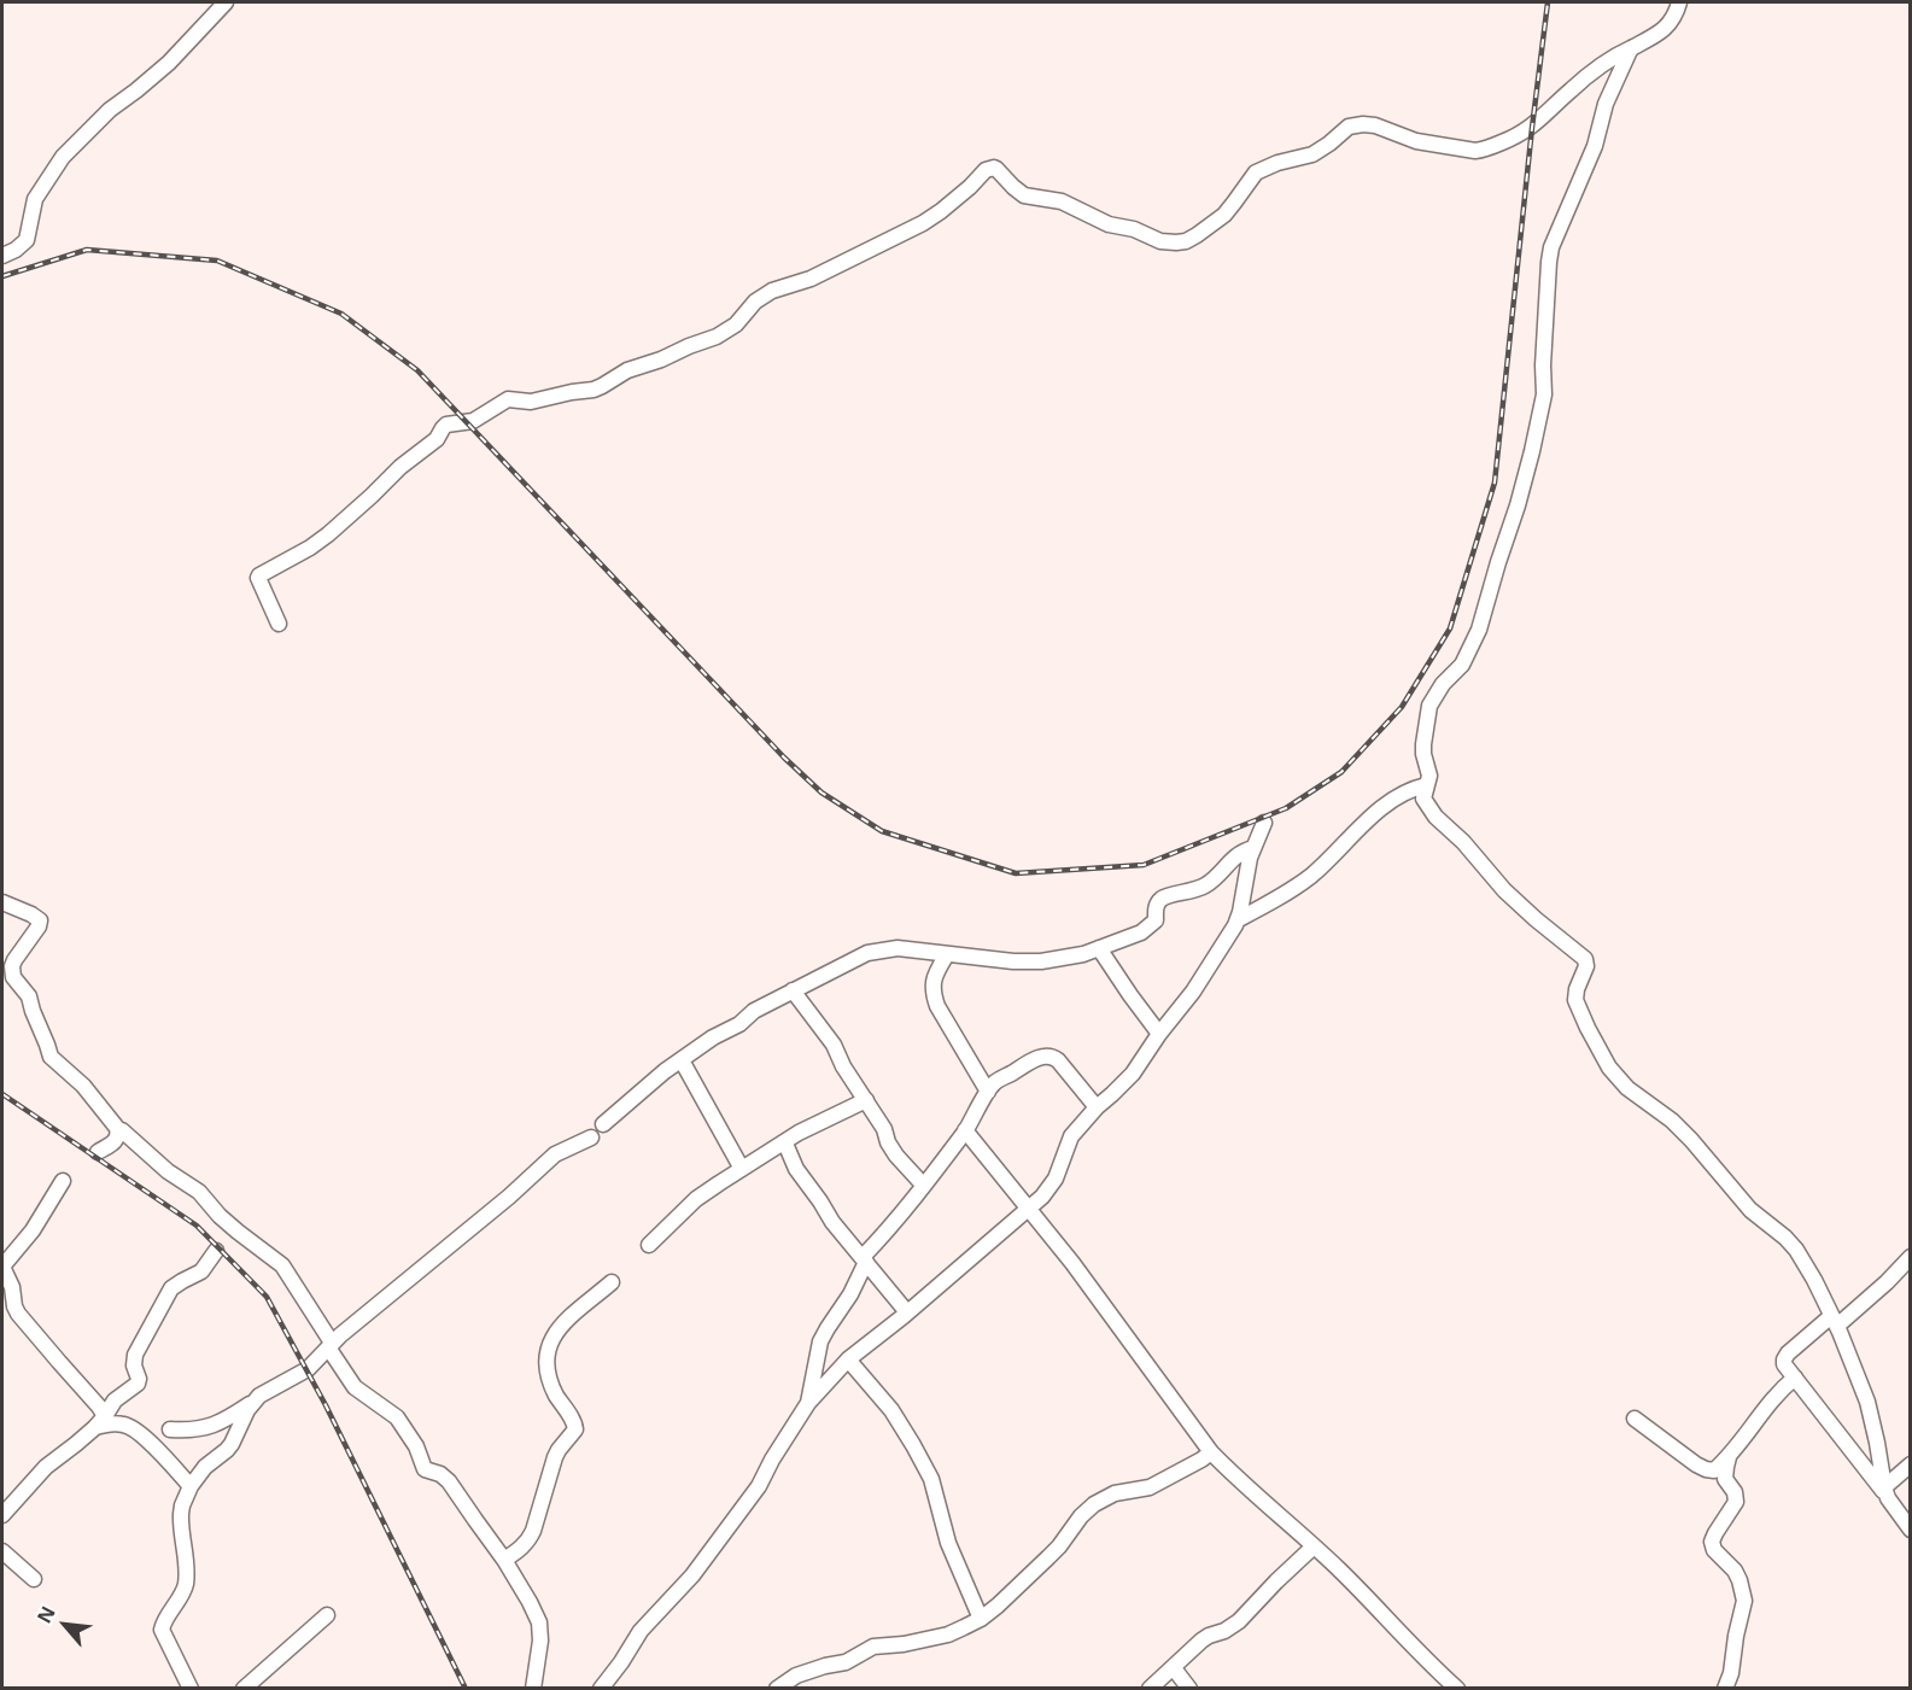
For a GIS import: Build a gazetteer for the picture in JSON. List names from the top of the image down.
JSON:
{
  "north": "top left"
}
